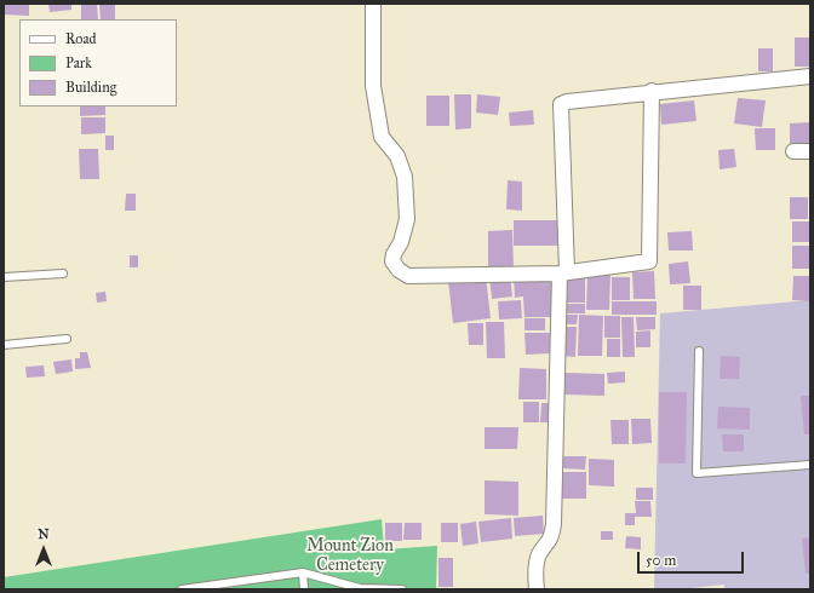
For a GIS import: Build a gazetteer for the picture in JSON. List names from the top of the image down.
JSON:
{
  "parks": ["Mount Zion Cemetery"],
  "legend": ["Road", "Park", "Building"],
  "scale_bar": "50 m",
  "north": "top"
}
